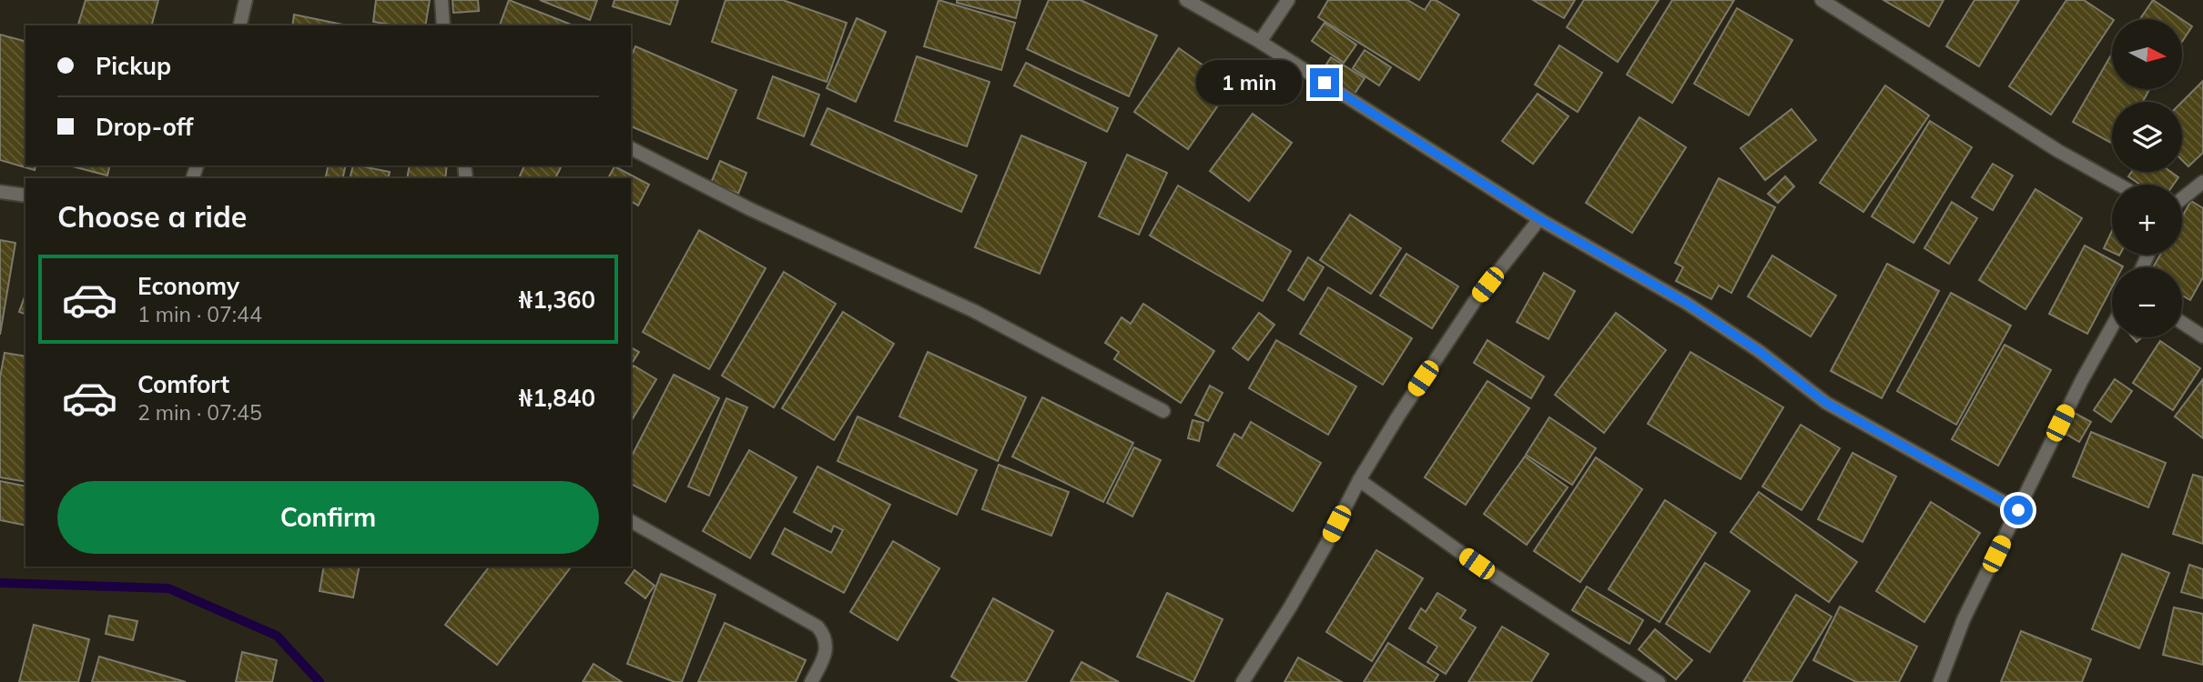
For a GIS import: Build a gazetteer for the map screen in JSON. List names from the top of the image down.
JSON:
{
  "north": "right",
  "page": {
    "map_buttons": ["+", "−"],
    "banner": ["Pickup", "Drop-off"],
    "bubble": "1 min",
    "heading": "Choose a ride",
    "list": [
      {
        "name": "Economy",
        "note": "1 min · 07:44",
        "value": "₦1,360"
      },
      {
        "name": "Comfort",
        "note": "2 min · 07:45",
        "value": "₦1,840"
      }
    ],
    "buttons": "Confirm"
  }
}
